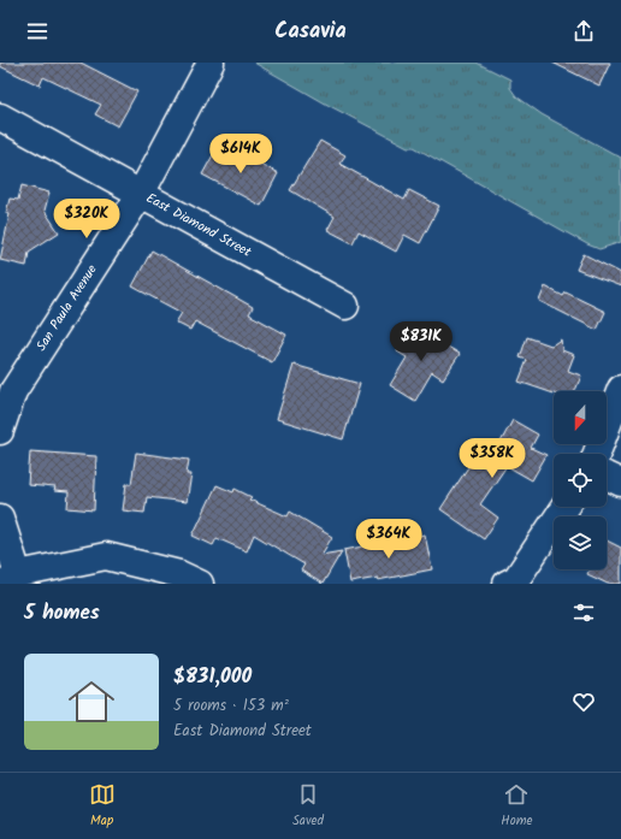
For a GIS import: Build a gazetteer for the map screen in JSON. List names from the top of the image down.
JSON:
{
  "streets": {
    "street": ["East Diamond Street", "San Paula Avenue"]
  },
  "crossings": [
    ["East Diamond Street", "San Paula Avenue"]
  ],
  "north": "bottom",
  "page": {
    "header": "Casavia",
    "price": [
      "$614K",
      "$320K",
      "$831K",
      "$358K",
      "$364K"
    ],
    "heading": "5 homes",
    "list": [
      {
        "name": "$831,000",
        "note": "5 rooms · 153 m² · East Diamond Street"
      }
    ],
    "tabs": ["Map", "Saved", "Home"]
  }
}
